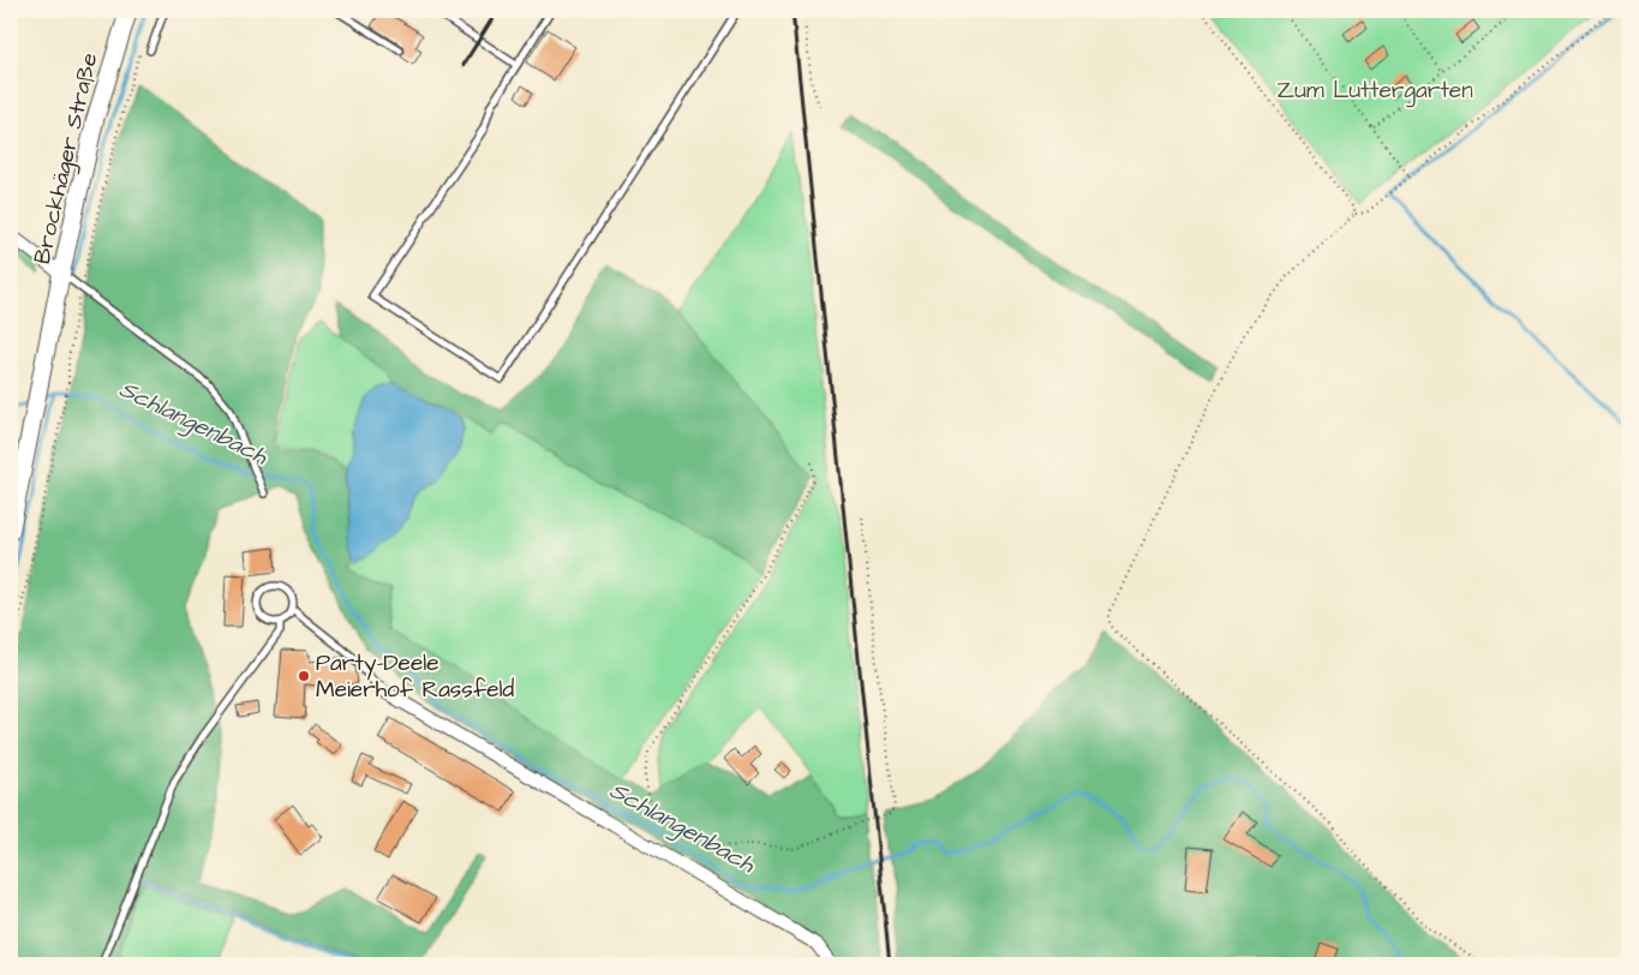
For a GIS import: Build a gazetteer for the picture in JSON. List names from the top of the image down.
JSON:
{
  "streets": {
    "main road": ["Brockhäger Straße"]
  },
  "water": ["Schlangenbach"],
  "parks": ["Zum Luttergarten"],
  "places": ["Party-Deele Meierhof Rassfeld"]
}
